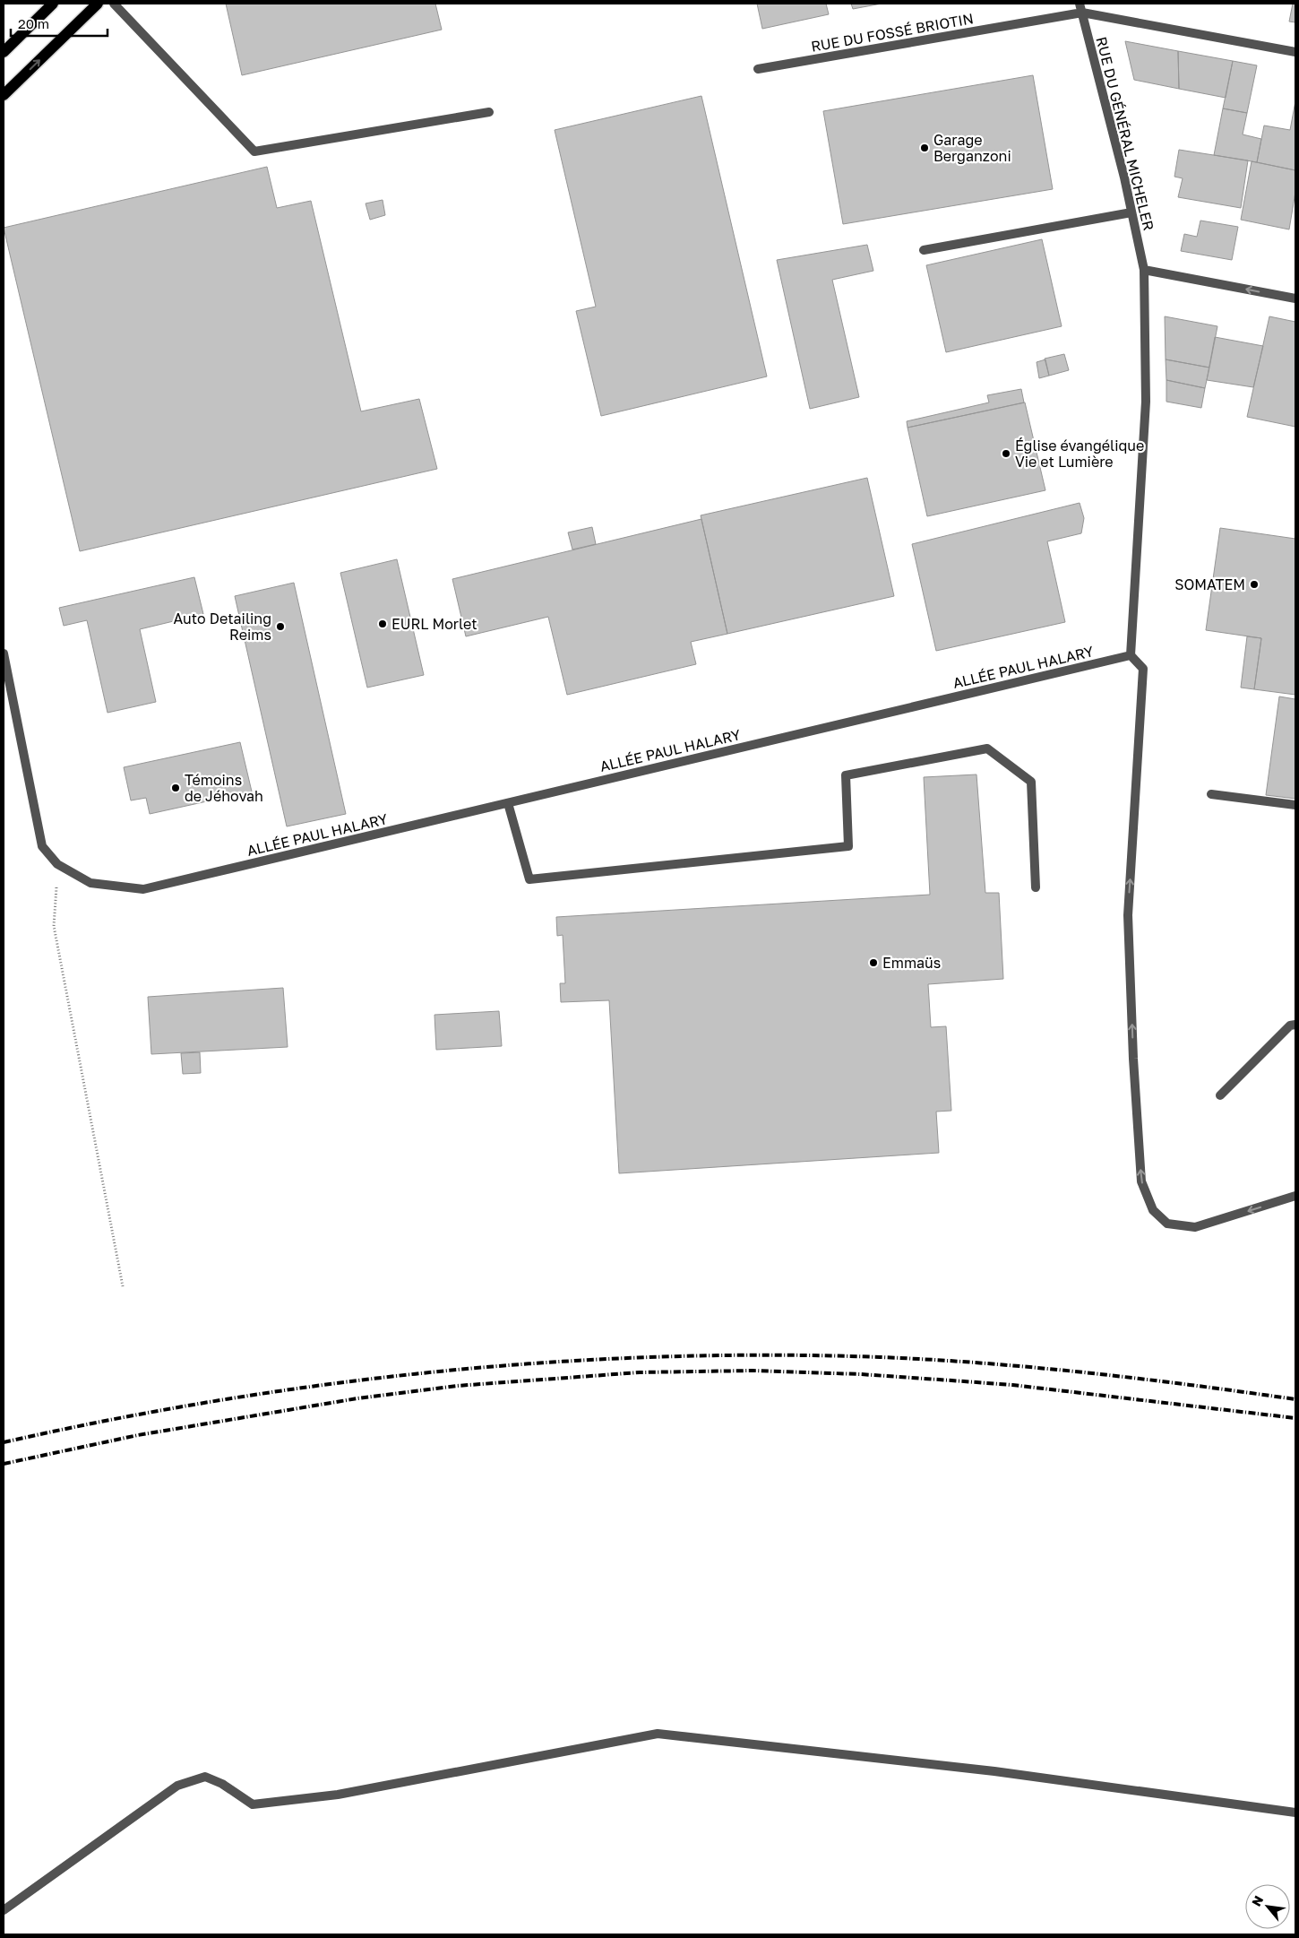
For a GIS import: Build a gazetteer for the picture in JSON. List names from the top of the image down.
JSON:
{
  "streets": {
    "street": ["RUE DU FOSSÉ BRIOTIN", "RUE DU GÉNÉRAL MICHELER", "ALLÉE PAUL HALARY"]
  },
  "crossings": [
    ["RUE DU FOSSÉ BRIOTIN", "RUE DU GÉNÉRAL MICHELER"]
  ],
  "places": [
    "Garage Berganzoni",
    "Église évangélique Vie et Lumière",
    "SOMATEM",
    "EURL Morlet",
    "Auto Detailing Reims",
    "Témoins de Jéhovah",
    "Emmaüs"
  ],
  "scale_bar": "20 m",
  "north": "top left"
}
